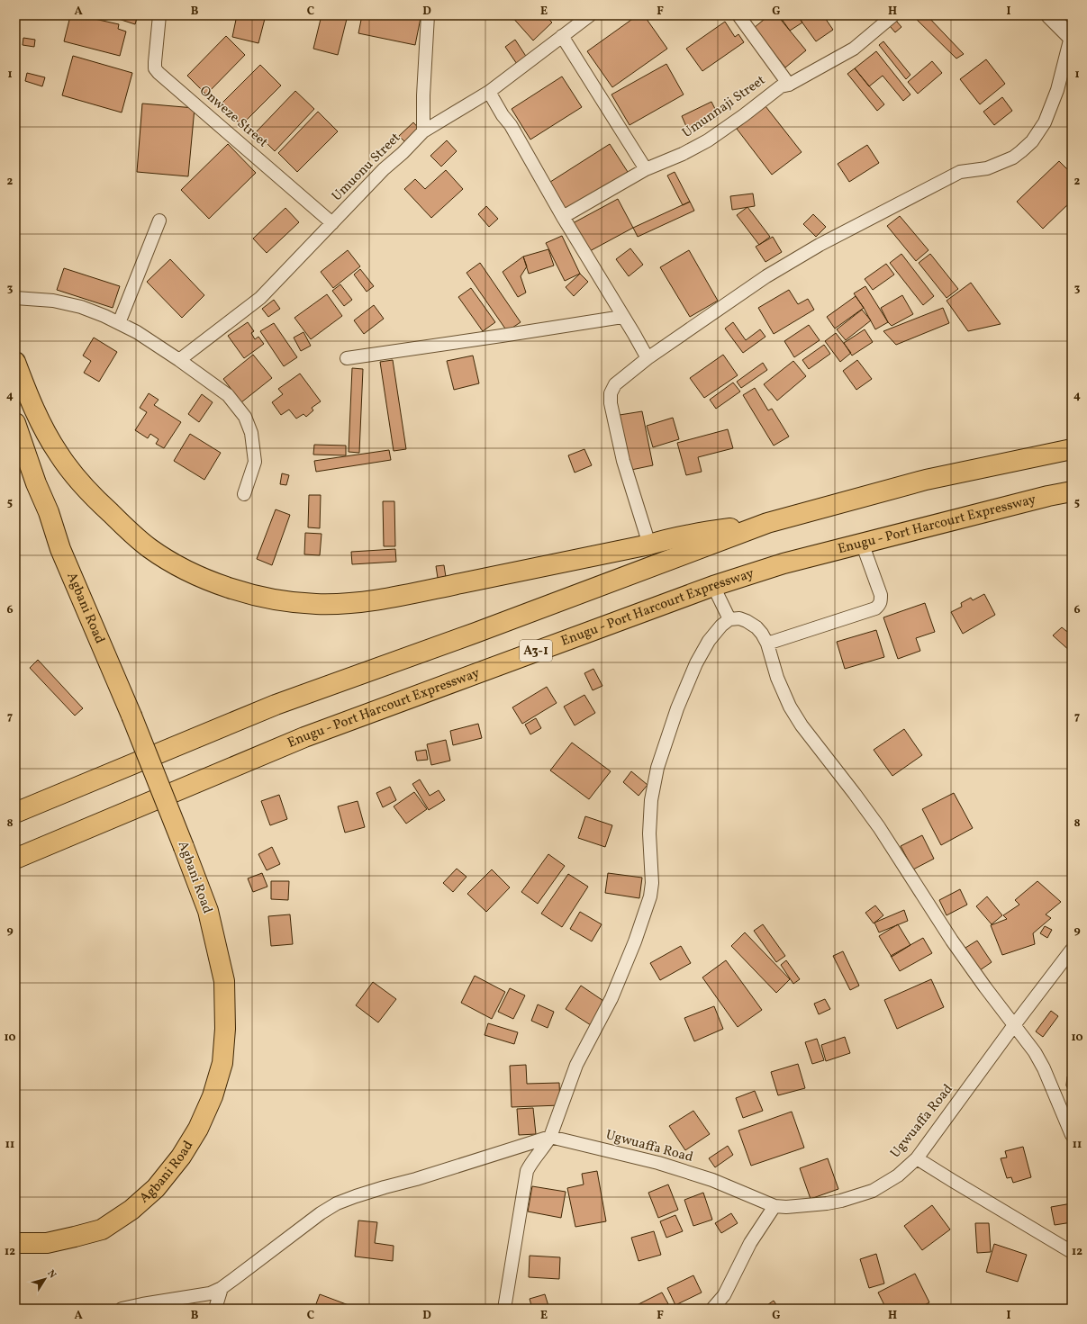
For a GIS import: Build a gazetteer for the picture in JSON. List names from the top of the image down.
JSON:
{
  "streets": {
    "main road": ["Enugu - Port Harcourt Expressway", "Agbani Road", "A3-1"],
    "street": [
      "Umunnaji Street",
      "Onweze Street",
      "Umuonu Street",
      "Ugwuaffa Road"
    ]
  },
  "crossings": [
    ["Onweze Street", "Umuonu Street"]
  ],
  "north": "top right",
  "grid": {
    "columns": [
      "A",
      "B",
      "C",
      "D",
      "E",
      "F",
      "G",
      "H",
      "I"
    ],
    "rows": [
      "1",
      "2",
      "3",
      "4",
      "5",
      "6",
      "7",
      "8",
      "9",
      "10",
      "11",
      "12"
    ]
  }
}
